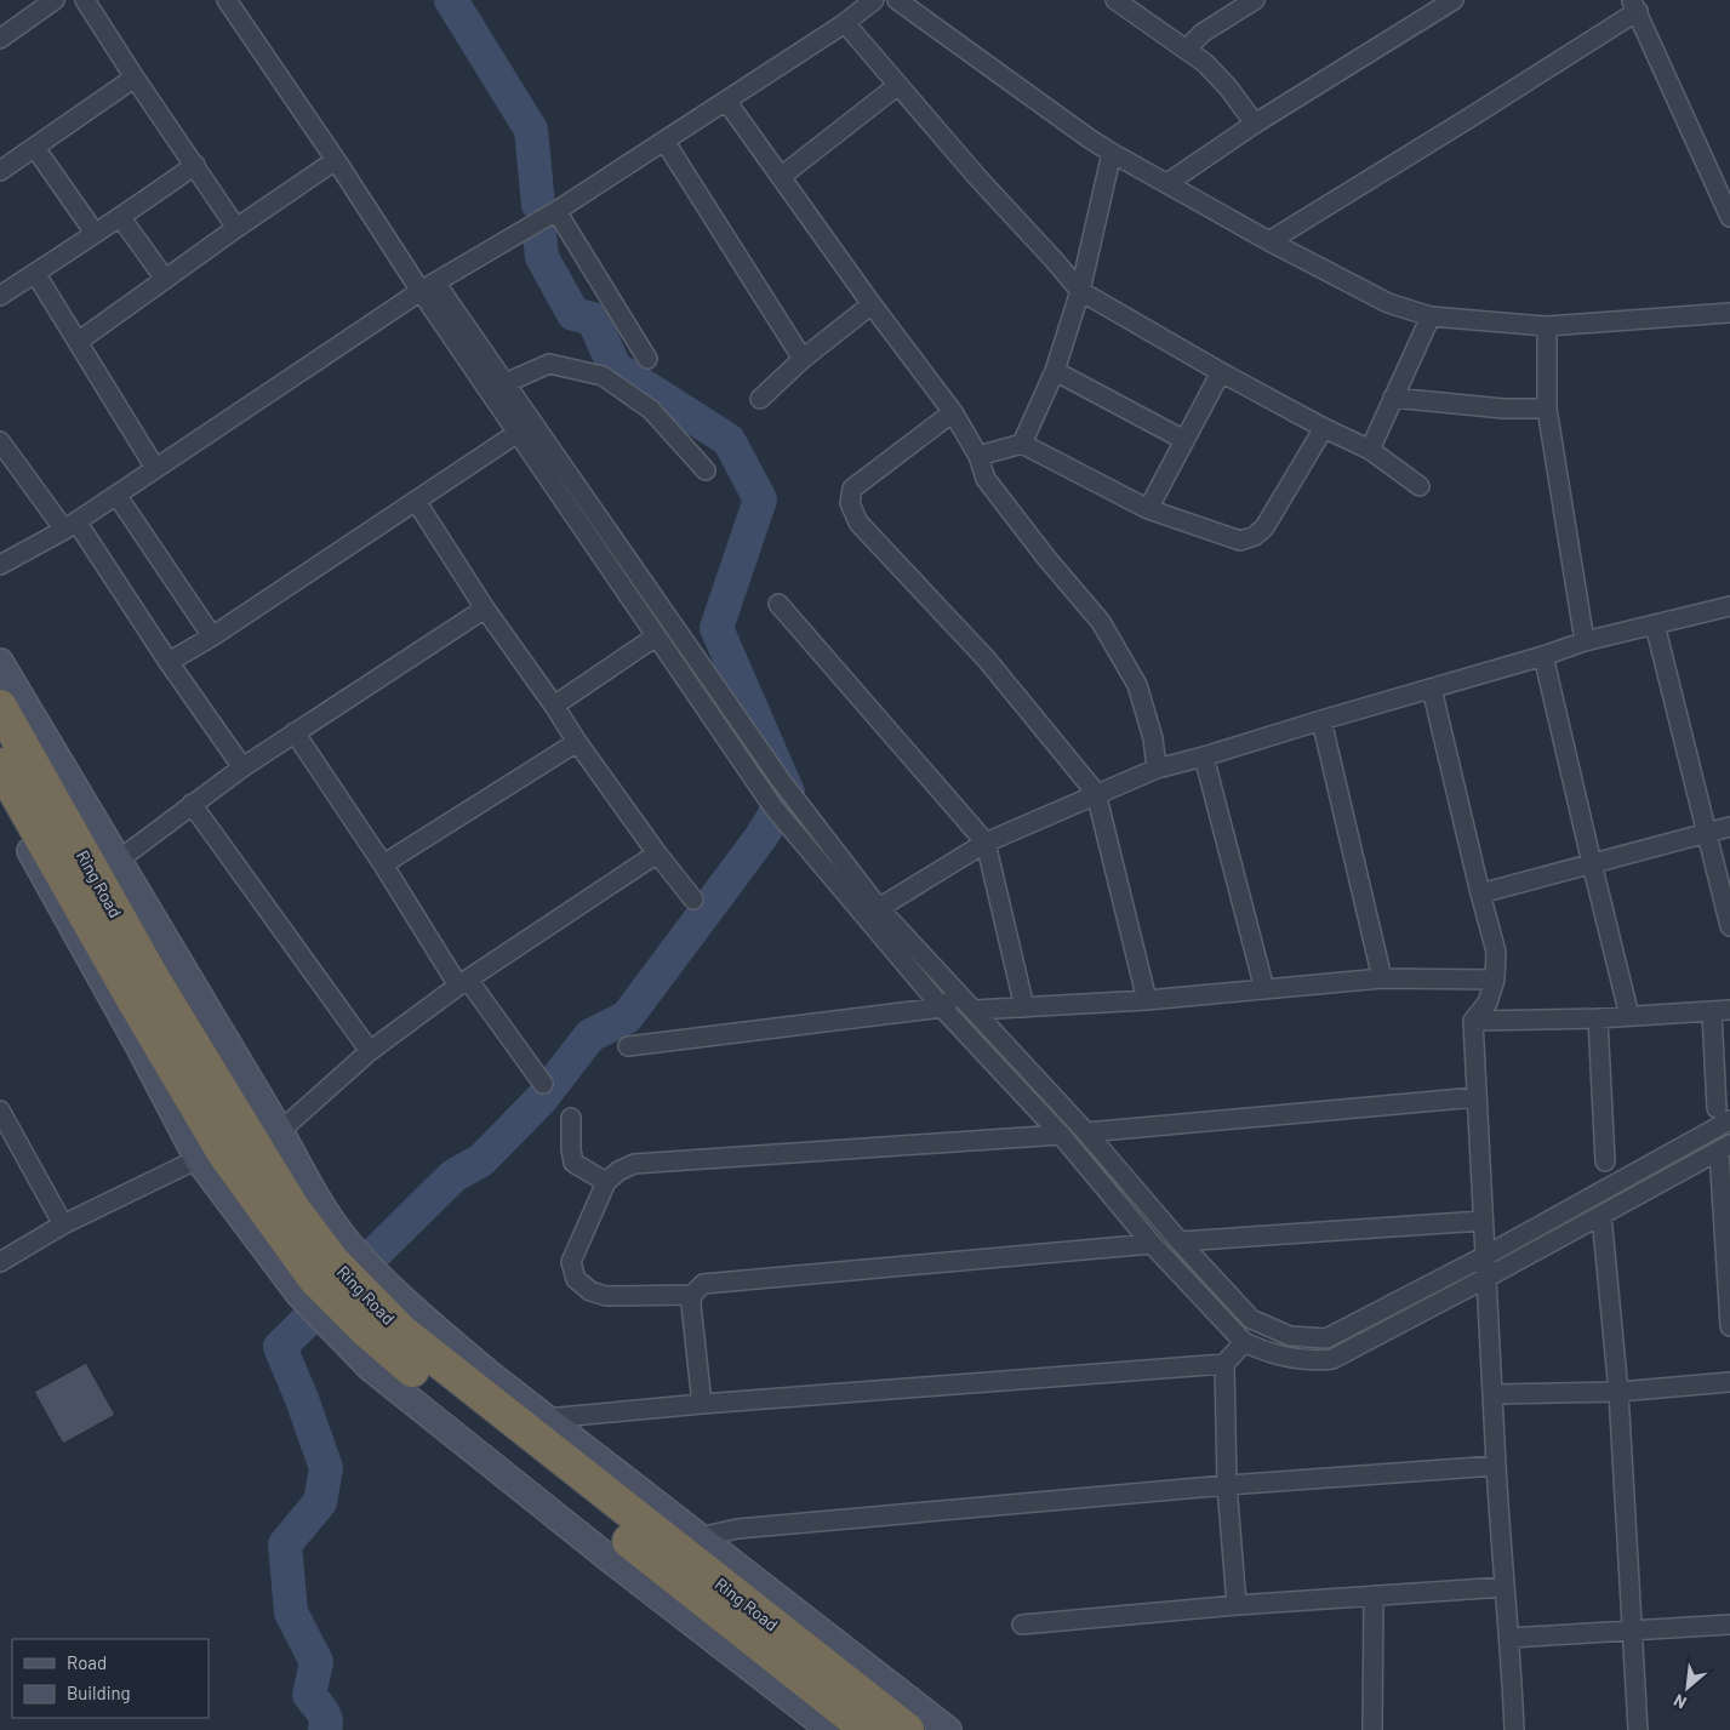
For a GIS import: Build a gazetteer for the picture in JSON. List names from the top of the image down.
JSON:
{
  "streets": {
    "highway": ["Ring Road"]
  },
  "legend": ["Road", "Building"],
  "north": "bottom left"
}
